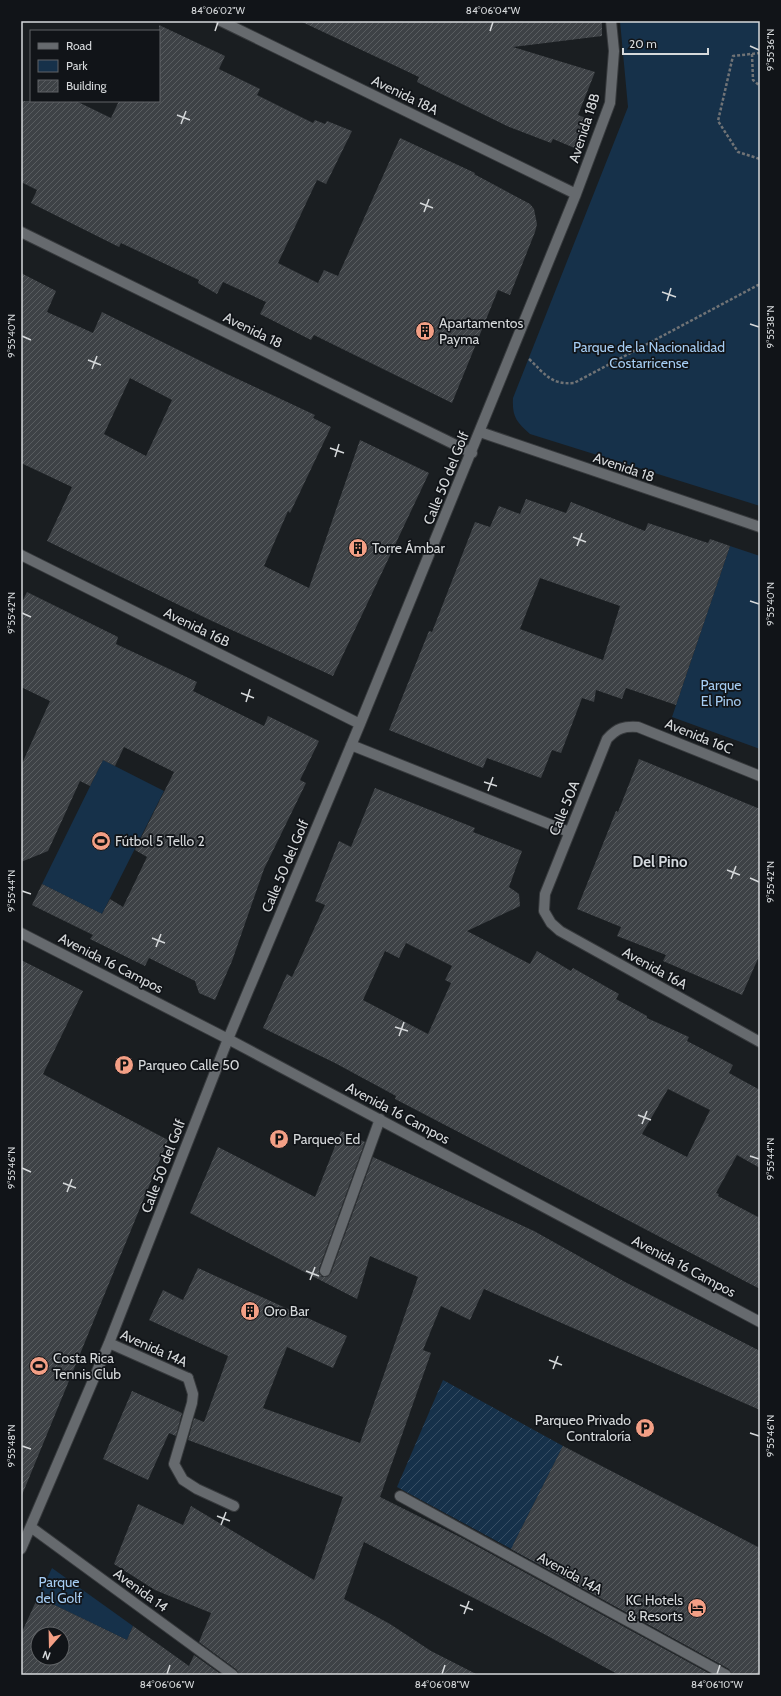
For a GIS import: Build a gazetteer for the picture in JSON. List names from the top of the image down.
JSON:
{
  "streets": {
    "street": [
      "Avenida 18A",
      "Avenida 18B",
      "Avenida 18",
      "Calle 50 del Golf",
      "Avenida 16B",
      "Avenida 16C",
      "Calle 50A",
      "Avenida 16 Campos",
      "Avenida 16A",
      "Avenida 14A",
      "Avenida 14"
    ]
  },
  "crossings": [
    ["Avenida 18A", "Avenida 18B"],
    ["Avenida 18A", "Calle 50 del Golf"],
    ["Avenida 18B", "Calle 50 del Golf"],
    ["Avenida 18", "Calle 50 del Golf"],
    ["Calle 50 del Golf", "Avenida 16B"],
    ["Calle 50 del Golf", "Avenida 16 Campos"],
    ["Calle 50 del Golf", "Avenida 14A"],
    ["Calle 50 del Golf", "Avenida 14"],
    ["Avenida 16C", "Calle 50A"],
    ["Calle 50A", "Avenida 16A"]
  ],
  "districts": ["Del Pino"],
  "parks": ["Parque de la Nacionalidad Costarricense", "Parque El Pino", "Parque del Golf"],
  "places": {
    "building": ["Apartamentos Payma", "Torre Ámbar", "Oro Bar"],
    "sports": ["Fútbol 5 Tello 2", "Costa Rica Tennis Club"],
    "parking": ["Parqueo Calle 50", "Parqueo Ed", "Parqueo Privado Contraloría"],
    "hotel": ["KC Hotels & Resorts"]
  },
  "legend": ["Road", "Park", "Building"],
  "scale_bar": "20 m",
  "north": "bottom",
  "coordinates": [
    "84°06'02\"W",
    "84°06'04\"W",
    "9°55'36\"N",
    "9°55'38\"N",
    "9°55'40\"N",
    "9°55'42\"N",
    "9°55'44\"N",
    "9°55'46\"N",
    "9°55'48\"N",
    "84°06'06\"W",
    "84°06'08\"W",
    "84°06'10\"W"
  ]
}
